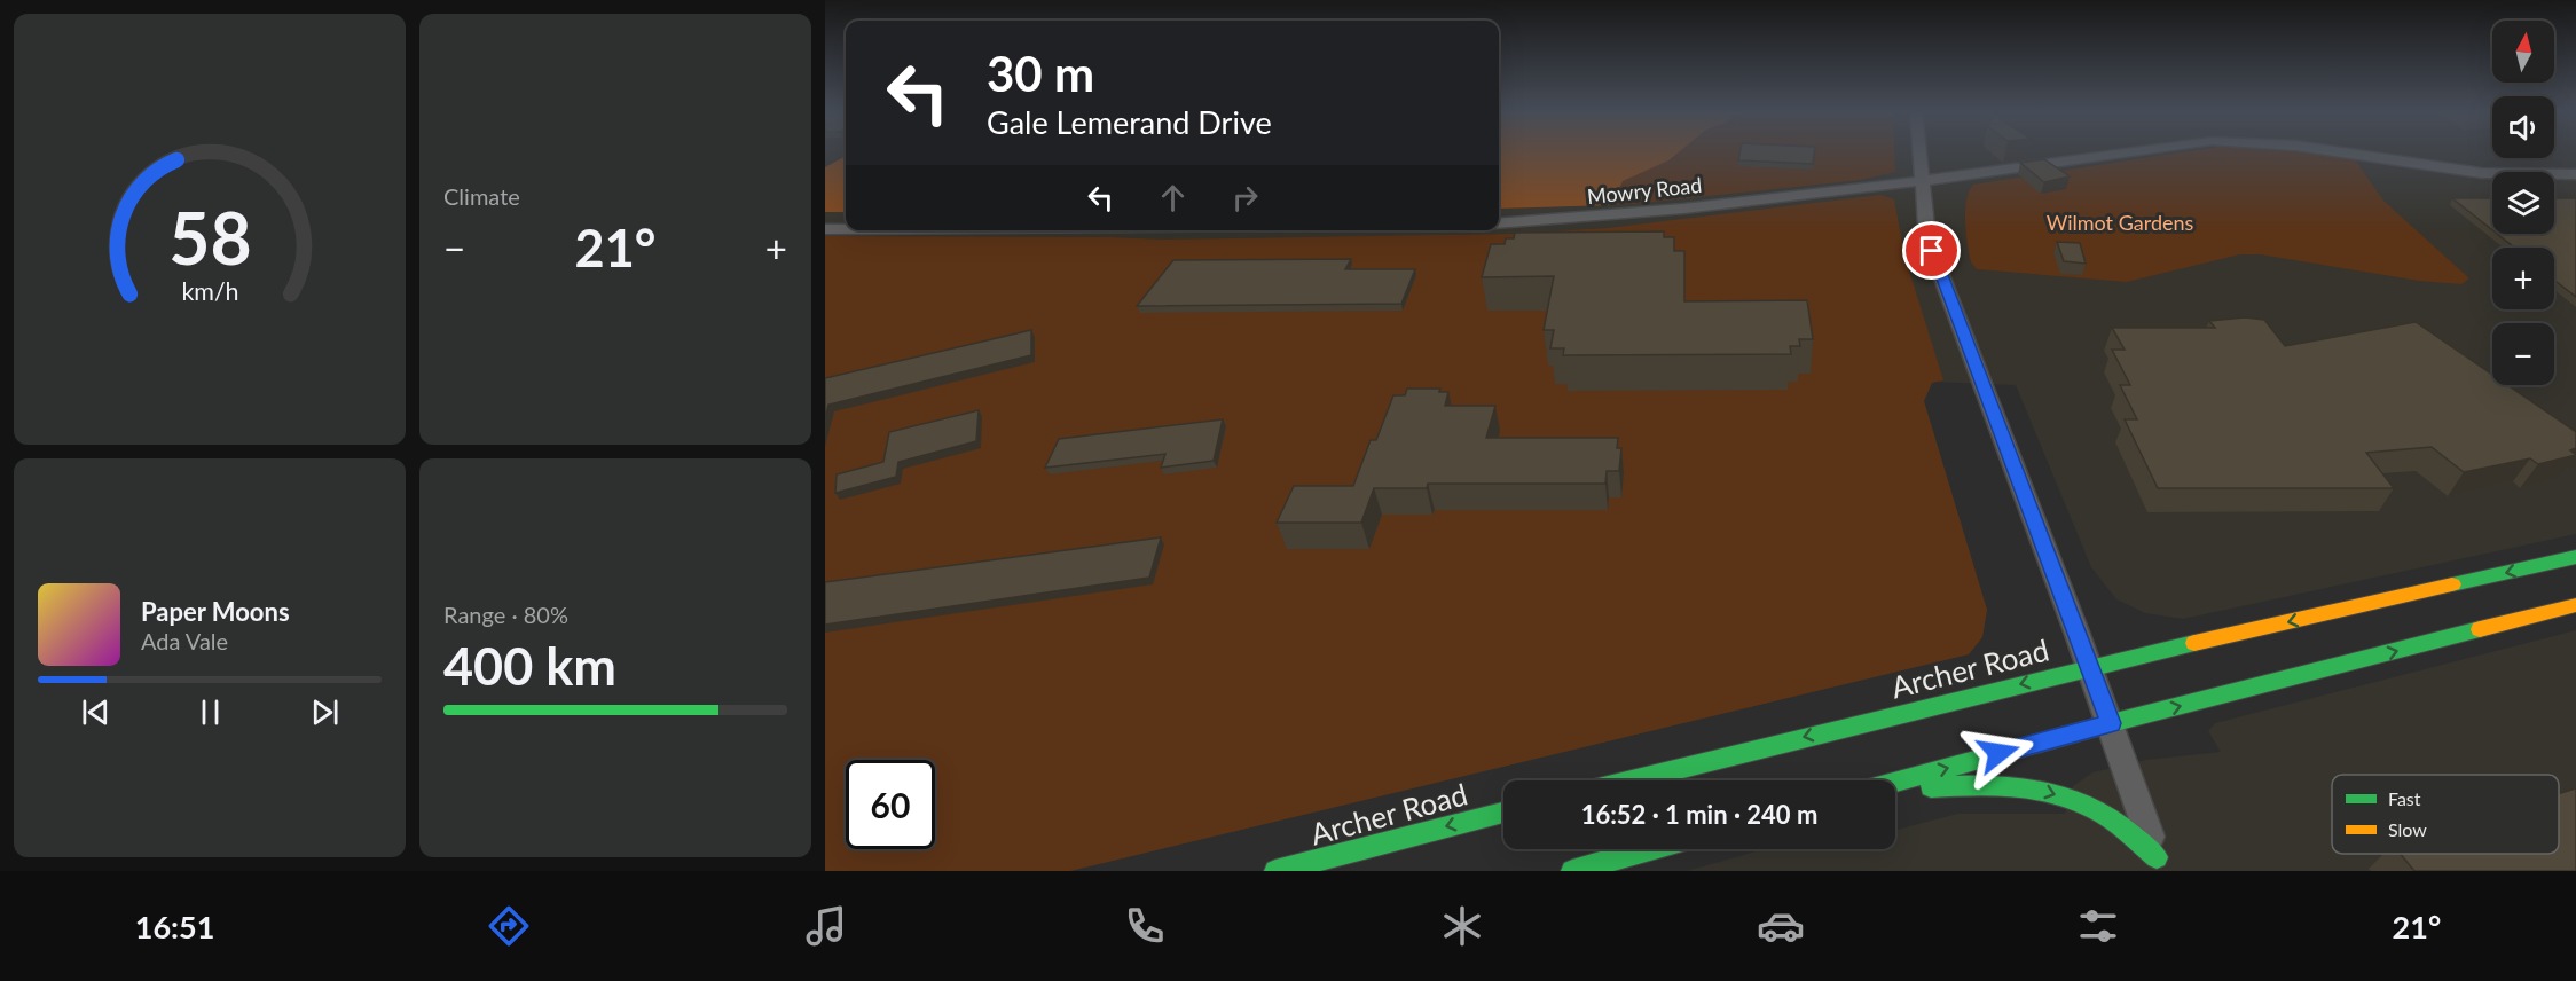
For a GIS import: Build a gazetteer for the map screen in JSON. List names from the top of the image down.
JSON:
{
  "streets": {
    "main road": ["Archer Road"],
    "street": ["Mowry Road"]
  },
  "parks": ["Wilmot Gardens"],
  "legend": ["Fast", "Slow"],
  "north": "top",
  "page": {
    "tile": [
      "Climate",
      ["Range · 80%", "400 km"]
    ],
    "map_buttons": ["+", "−"],
    "turn": ["30 m", "Gale Lemerand Drive"],
    "heat": ["−", "21°", "+"],
    "song": ["Paper Moons", "Ada Vale"],
    "limit": "60",
    "trip": "16:52 · 1 min · 240 m",
    "tabs": ["16:51", "21°"],
    "gauge": ["58", "km/h"]
  }
}
